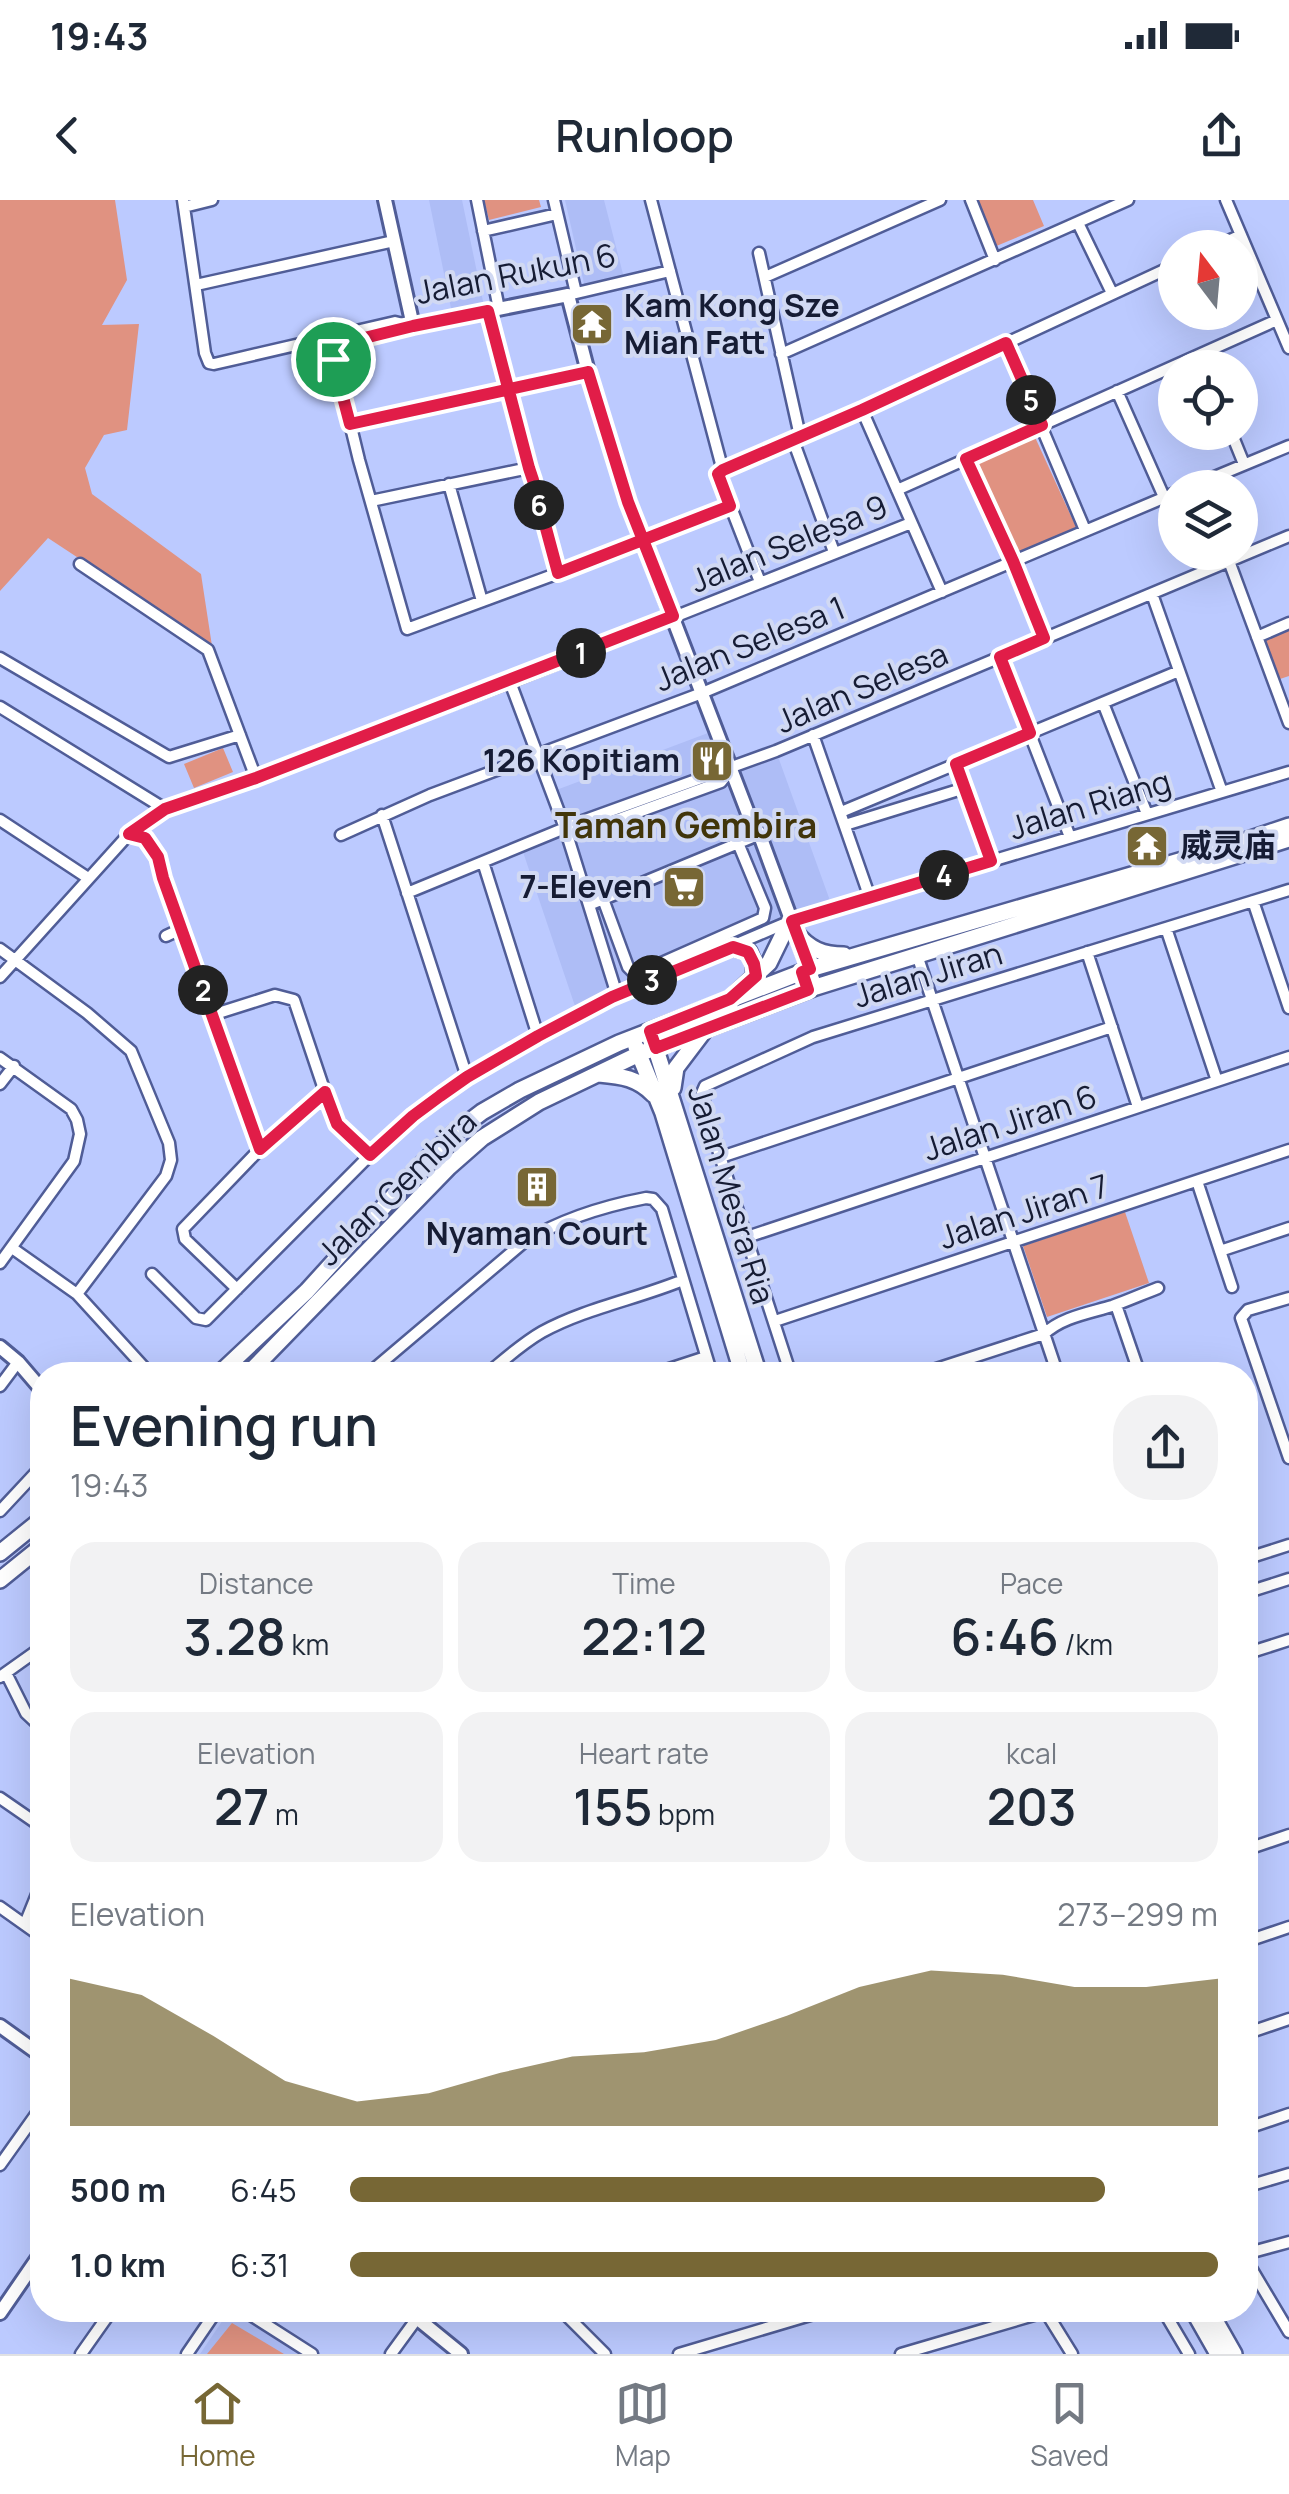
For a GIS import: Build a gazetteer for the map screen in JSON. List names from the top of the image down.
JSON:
{
  "streets": {
    "main road": ["Jalan Gembira", "Jalan Mesra Ria"],
    "street": [
      "Jalan Rukun 6",
      "Jalan Selesa 9",
      "Jalan Selesa 1",
      "Jalan Selesa",
      "Jalan Riang",
      "Jalan Jiran",
      "Jalan Jiran 6",
      "Jalan Jiran 7"
    ]
  },
  "crossings": [
    ["Jalan Jiran", "Jalan Jiran 6"],
    ["Jalan Jiran", "Jalan Jiran 7"],
    ["Jalan Gembira", "Jalan Mesra Ria"]
  ],
  "districts": ["Taman Gembira"],
  "places": {
    "temple": ["Kam Kong Sze Mian Fatt", "威灵庙"],
    "restaurant": ["126 Kopitiam"],
    "supermarket": ["7-Eleven"],
    "building": ["Nyaman Court"]
  },
  "north": "top",
  "page": {
    "status": "19:43",
    "header": "Runloop",
    "pins": [
      "5",
      "6",
      "1",
      "4",
      "3",
      "2"
    ],
    "heading": ["Evening run", "19:43"],
    "stats": [
      ["Distance", "3.28 km"],
      ["Time", "22:12"],
      ["Pace", "6:46 /km"],
      ["Elevation", "27 m"],
      ["Heart rate", "155 bpm"],
      ["kcal", "203"]
    ],
    "chart": ["Elevation", "273–299 m"],
    "list": [
      {
        "name": "500 m",
        "note": "6:45"
      },
      {
        "name": "1.0 km",
        "note": "6:31"
      }
    ],
    "tabs": ["Home", "Map", "Saved"]
  }
}
